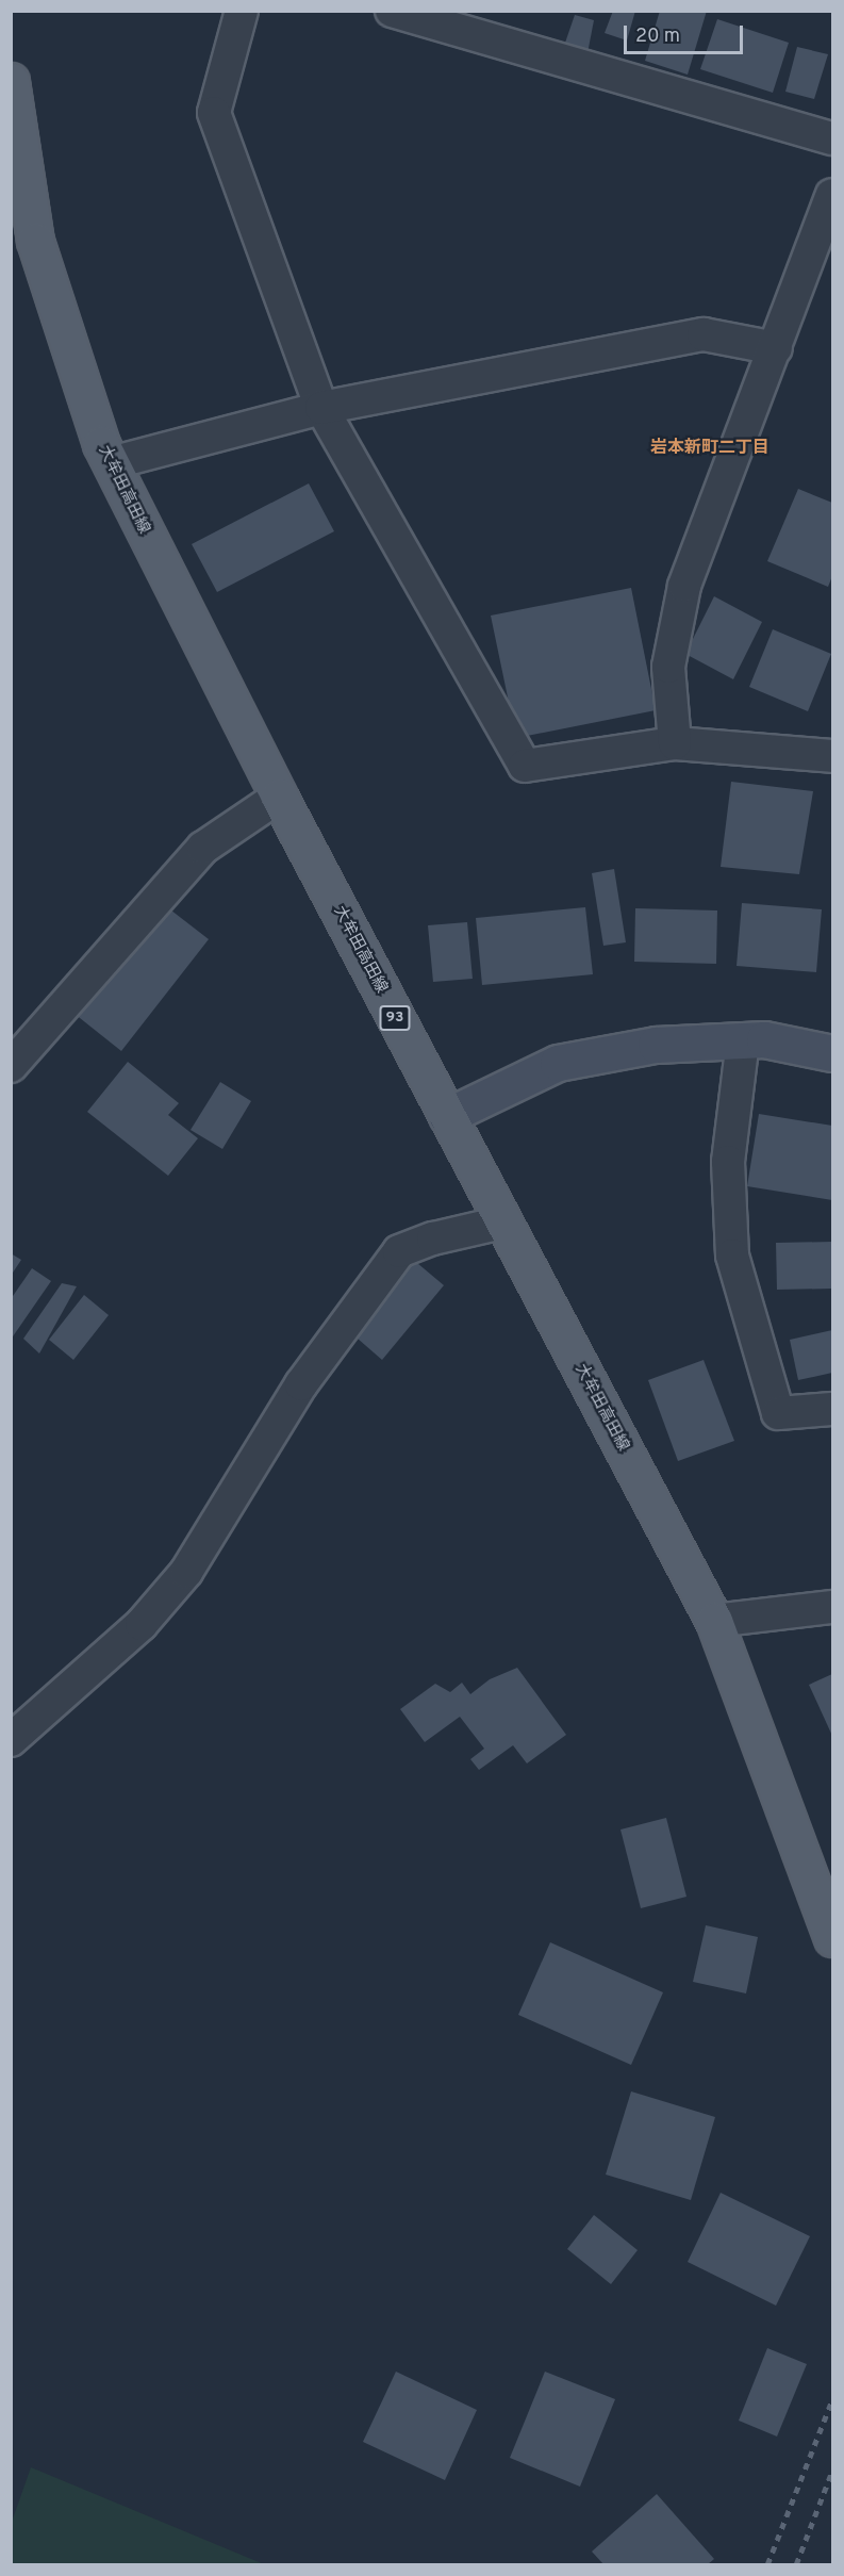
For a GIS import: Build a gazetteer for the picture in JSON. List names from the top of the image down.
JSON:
{
  "streets": {
    "main road": ["大牟田高田線", "93"]
  },
  "districts": ["岩本新町二丁目"],
  "scale_bar": "20 m"
}
